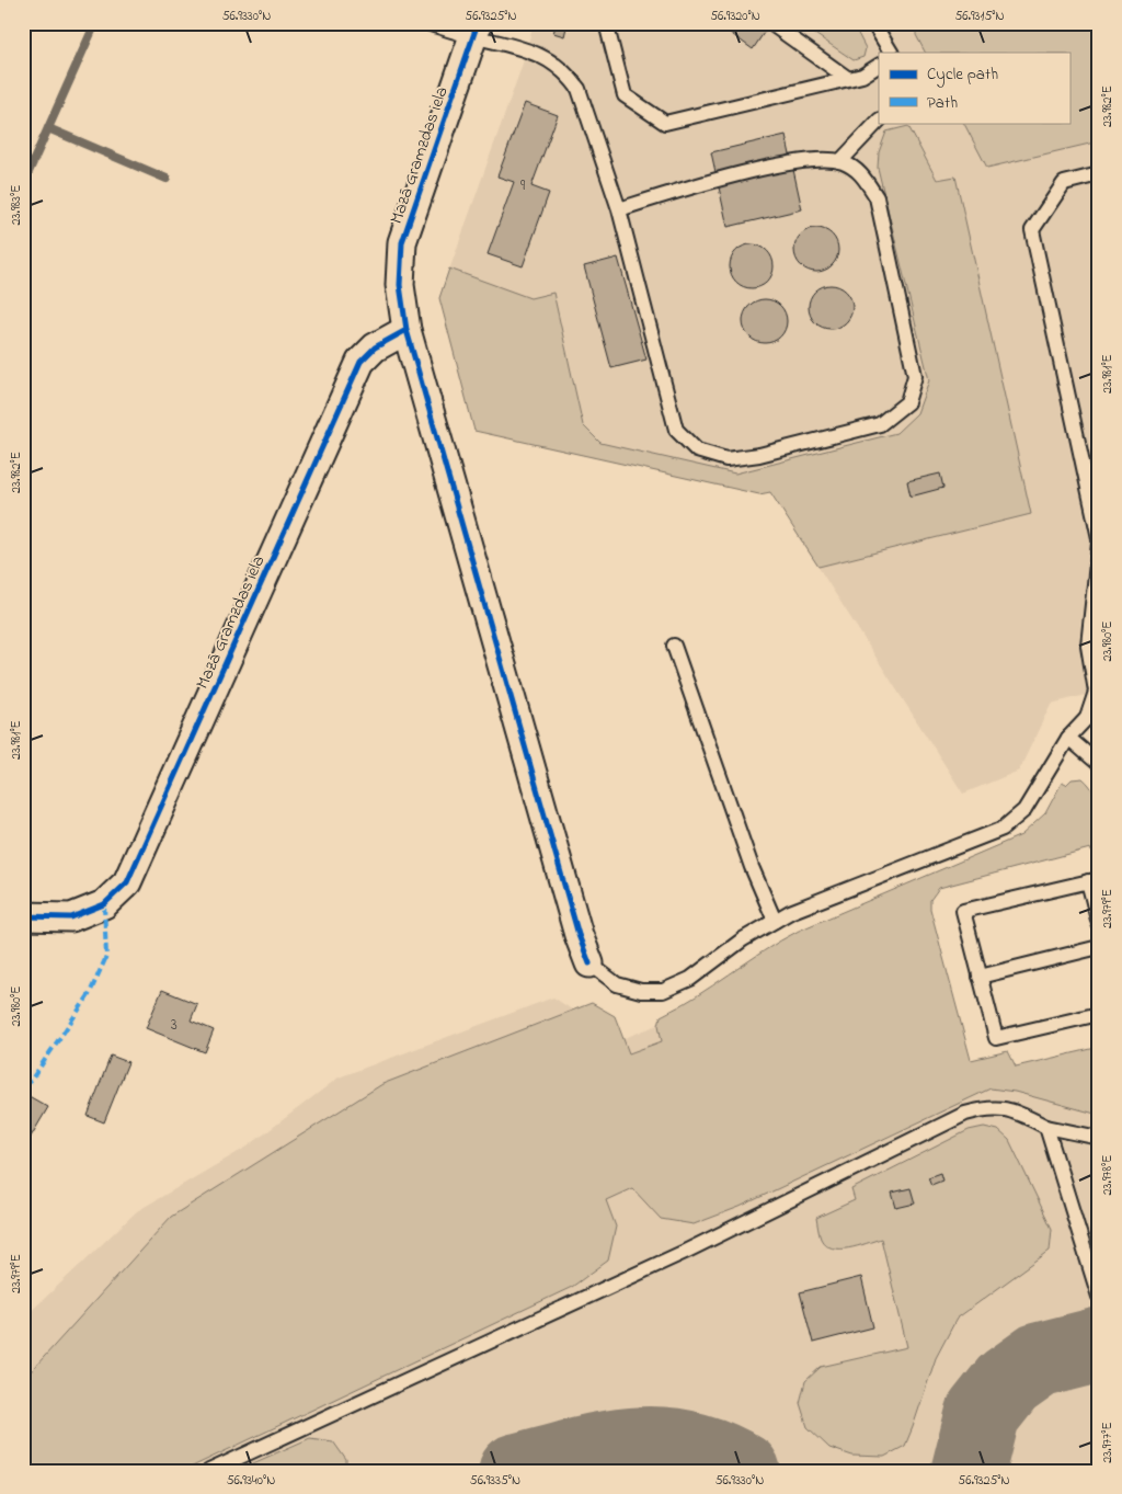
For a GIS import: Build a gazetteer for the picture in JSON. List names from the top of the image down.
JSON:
{
  "streets": {
    "street": ["Mazā Gramzdas iela"]
  },
  "house_numbers": ["9", "3"],
  "legend": ["Cycle path", "Path"],
  "coordinates": [
    "56.9330°N",
    "56.9325°N",
    "56.9320°N",
    "56.9315°N",
    "23.982°E",
    "23.983°E",
    "23.981°E",
    "23.980°E",
    "23.979°E",
    "23.978°E",
    "23.977°E",
    "56.9340°N",
    "56.9335°N"
  ]
}
